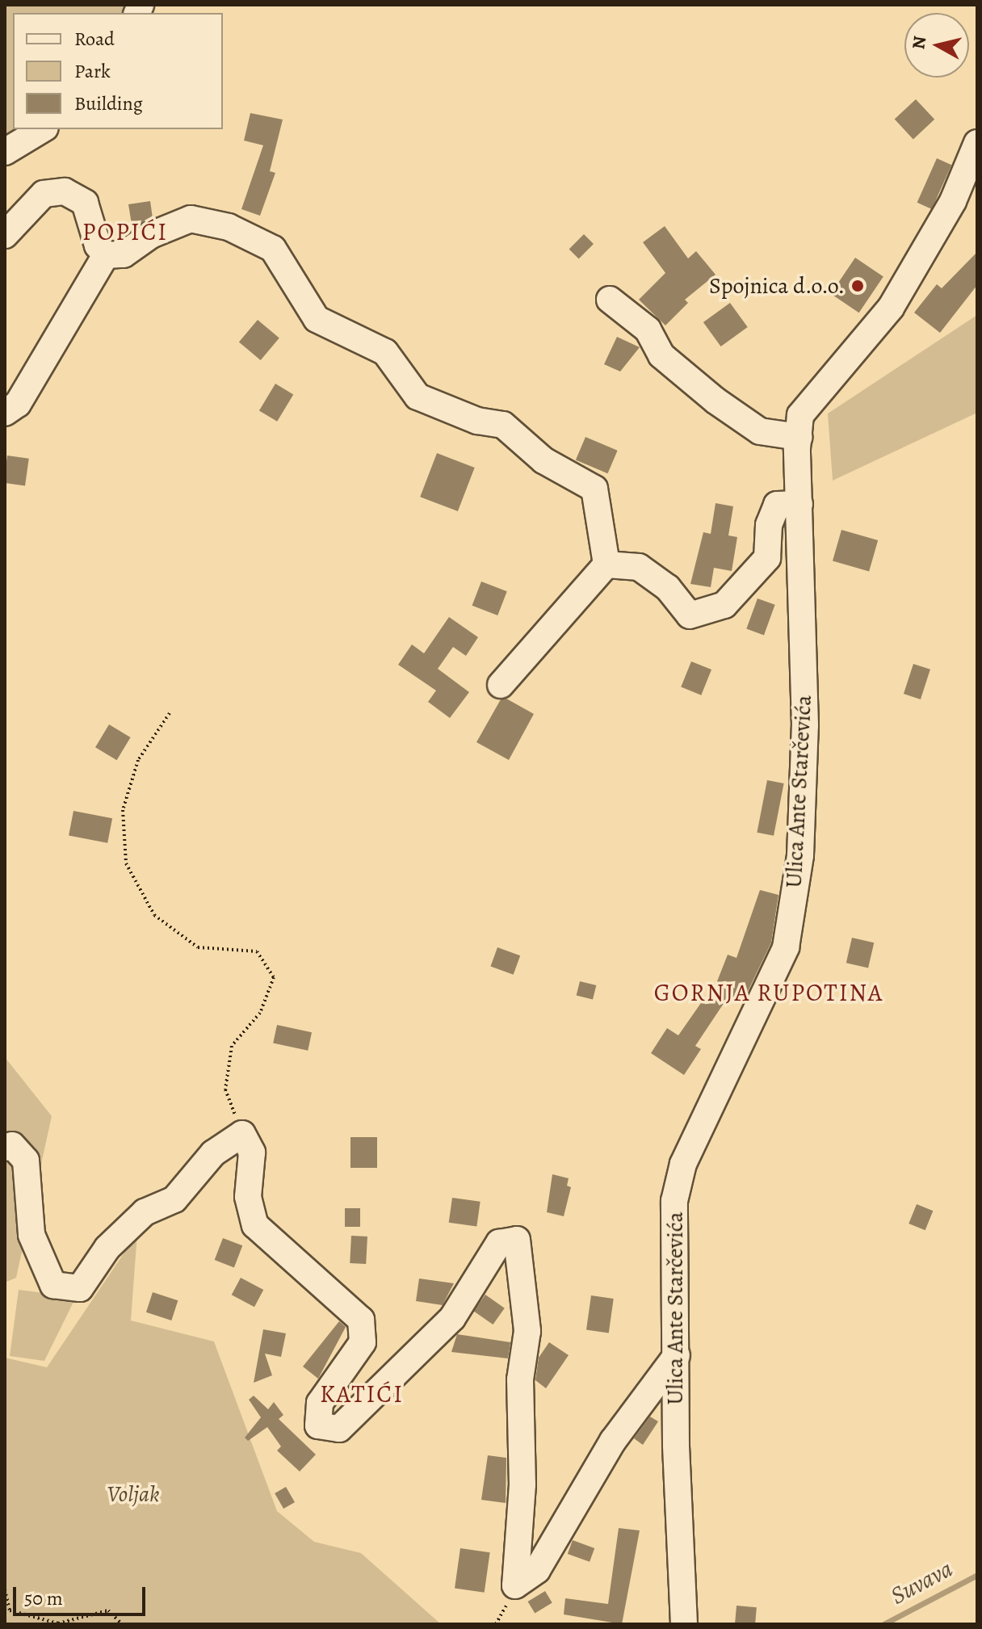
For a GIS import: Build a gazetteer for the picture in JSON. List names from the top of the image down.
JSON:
{
  "streets": {
    "street": ["Ulica Ante Starčevića"]
  },
  "districts": ["POPIĆI", "GORNJA RUPOTINA", "KATIĆI"],
  "water": ["Suvava"],
  "parks": ["Voljak"],
  "places": ["Spojnica d.o.o."],
  "legend": ["Road", "Park", "Building"],
  "scale_bar": "50 m",
  "north": "left"
}
